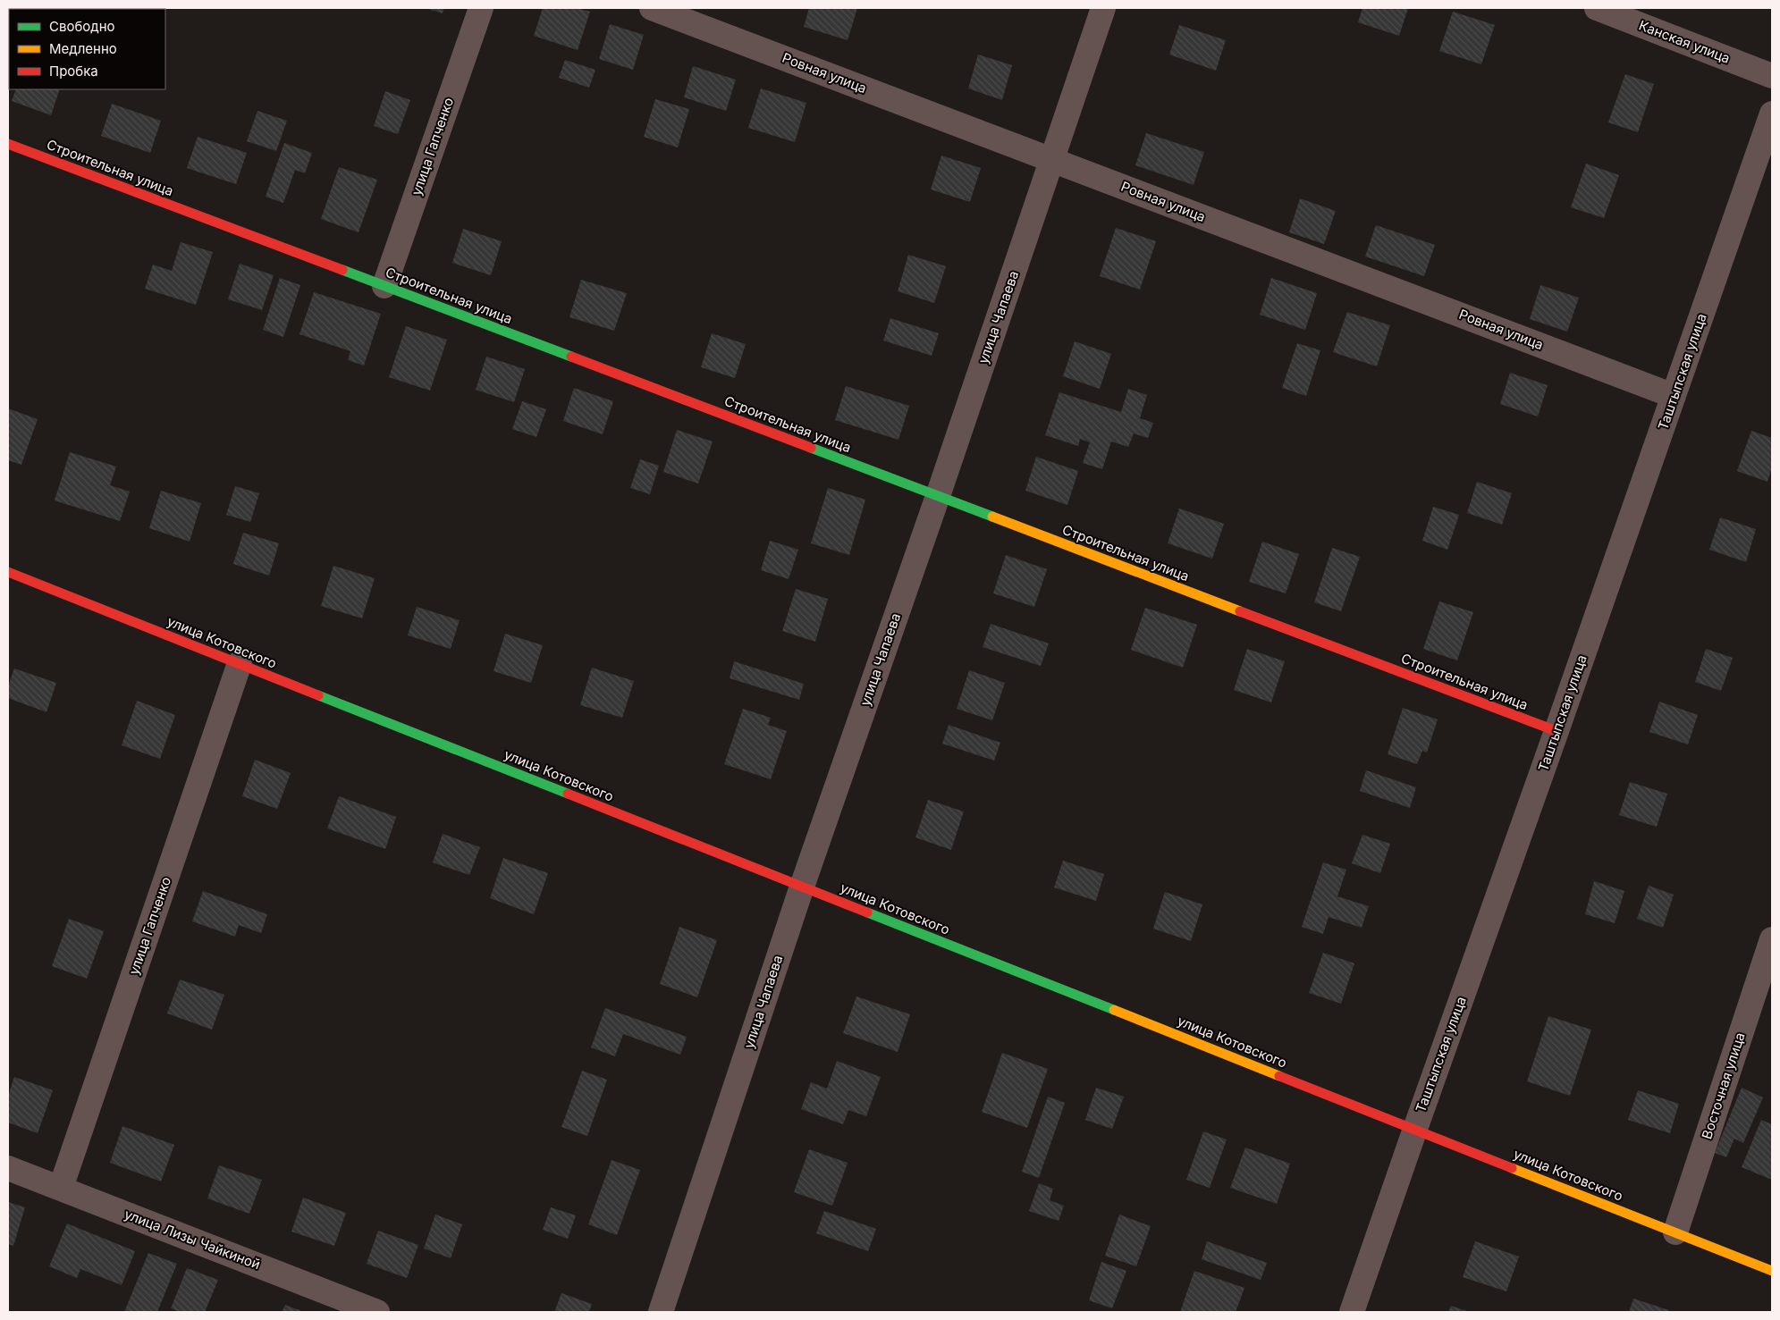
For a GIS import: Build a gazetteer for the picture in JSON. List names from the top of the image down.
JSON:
{
  "streets": {
    "street": [
      "Канская улица",
      "Ровная улица",
      "улица Гапченко",
      "Строительная улица",
      "улица Чапаева",
      "Таштыпская улица",
      "улица Котовского",
      "Восточная улица",
      "улица Лизы Чайкиной"
    ]
  },
  "crossings": [
    ["Ровная улица", "улица Чапаева"],
    ["Ровная улица", "Таштыпская улица"],
    ["улица Гапченко", "Строительная улица"],
    ["улица Гапченко", "улица Котовского"],
    ["улица Гапченко", "улица Лизы Чайкиной"],
    ["Строительная улица", "улица Чапаева"],
    ["Строительная улица", "Таштыпская улица"],
    ["улица Чапаева", "улица Котовского"],
    ["Таштыпская улица", "улица Котовского"],
    ["улица Котовского", "Восточная улица"]
  ],
  "legend": ["Свободно", "Медленно", "Пробка"]
}
